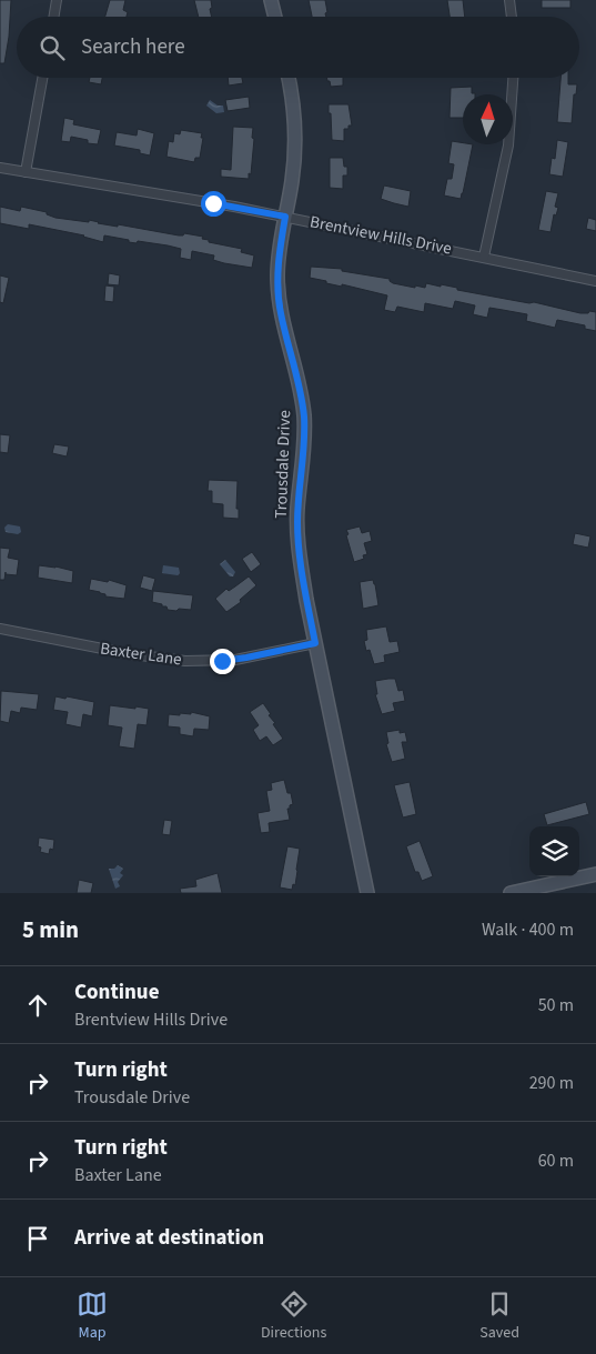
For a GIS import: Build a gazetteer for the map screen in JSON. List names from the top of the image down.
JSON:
{
  "streets": {
    "street": ["Brentview Hills Drive", "Trousdale Drive", "Baxter Lane"]
  },
  "crossings": [
    ["Brentview Hills Drive", "Trousdale Drive"],
    ["Trousdale Drive", "Baxter Lane"]
  ],
  "north": "top",
  "page": {
    "search": "Search here",
    "heading": ["5 min", "Walk · 400 m"],
    "list": [
      ["Continue", "Brentview Hills Drive", "50 m"],
      ["Turn right", "Trousdale Drive", "290 m"],
      ["Turn right", "Baxter Lane", "60 m"],
      "Arrive at destination"
    ],
    "nav": ["Map", "Directions", "Saved"]
  }
}
